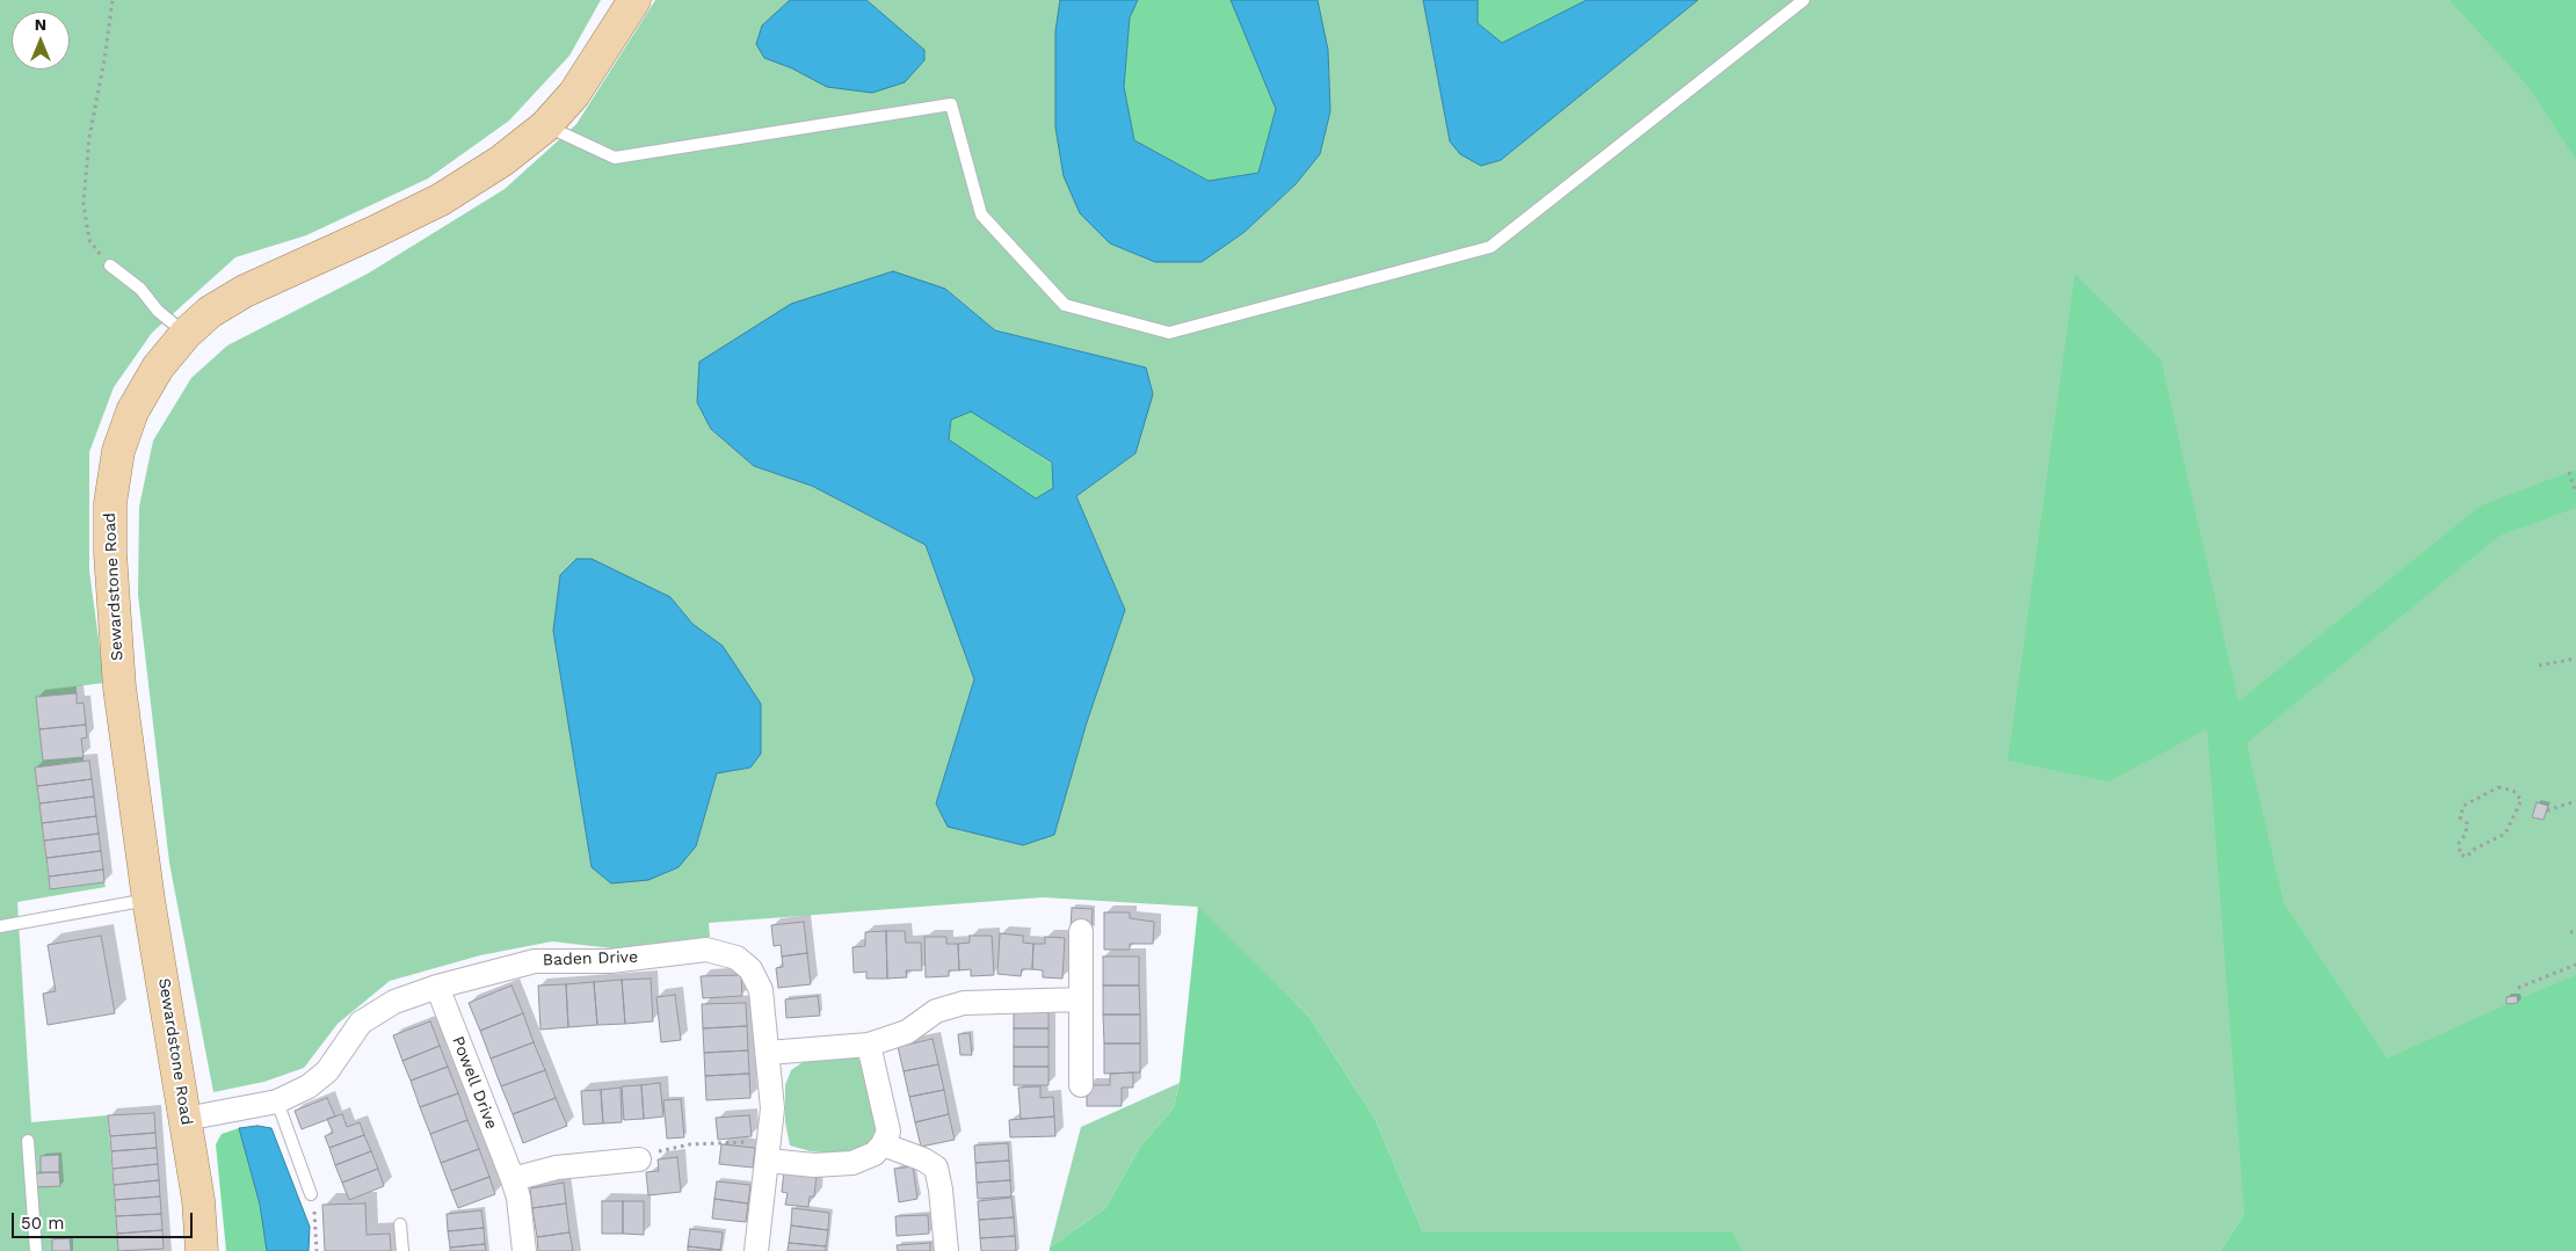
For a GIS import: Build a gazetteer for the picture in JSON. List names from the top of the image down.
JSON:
{
  "streets": {
    "main road": ["Sewardstone Road"],
    "street": ["Baden Drive", "Powell Drive"]
  },
  "crossings": [
    ["Sewardstone Road", "Baden Drive"],
    ["Baden Drive", "Powell Drive"]
  ],
  "scale_bar": "50 m",
  "north": "top"
}
